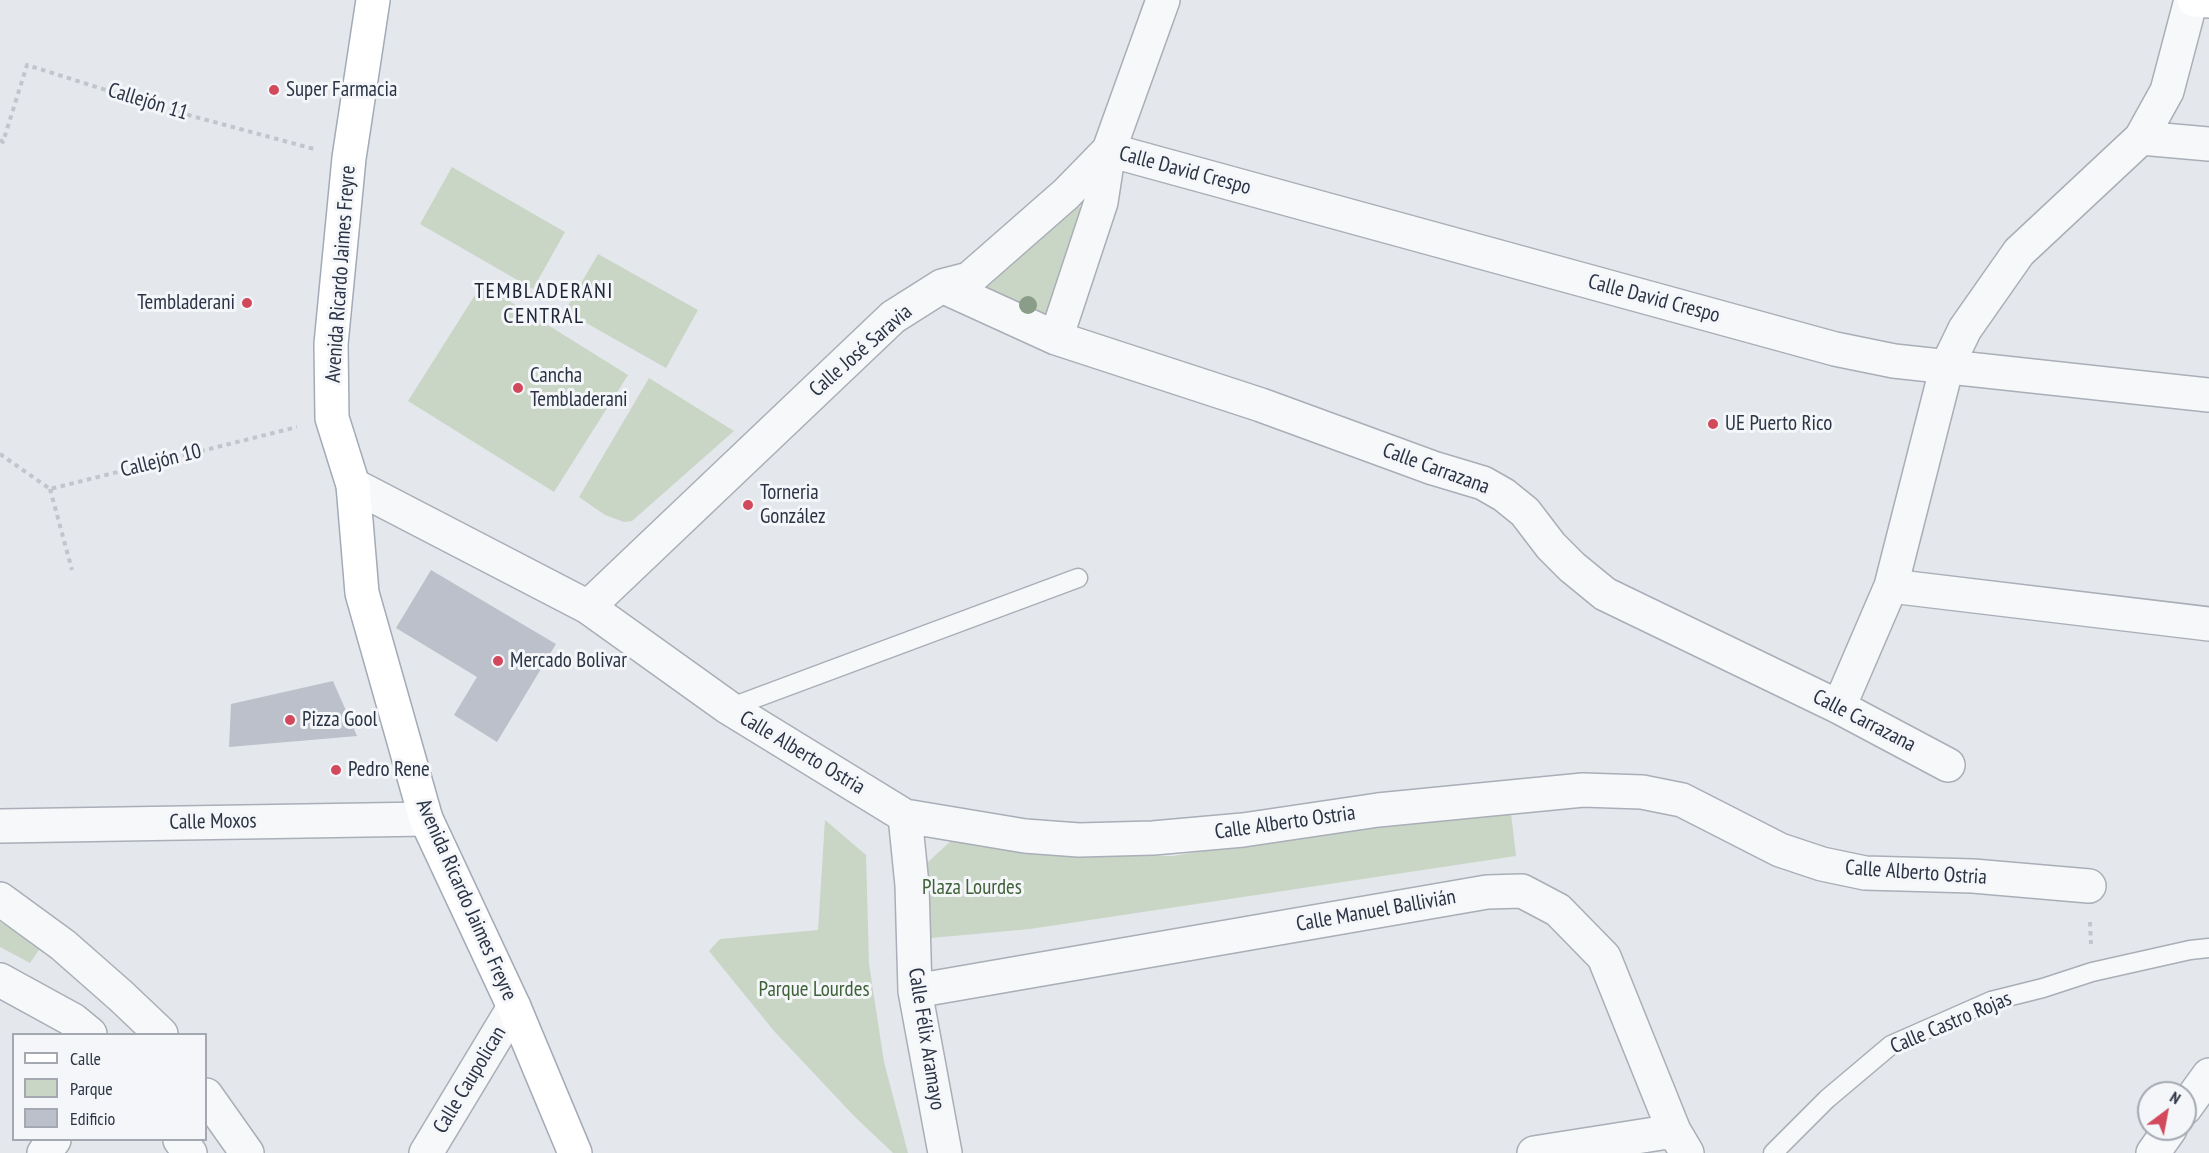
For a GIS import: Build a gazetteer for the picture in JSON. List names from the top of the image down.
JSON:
{
  "streets": {
    "main road": ["Avenida Ricardo Jaimes Freyre"],
    "street": [
      "Calle David Crespo",
      "Calle José Saravia",
      "Calle Carrazana",
      "Calle Alberto Ostria",
      "Calle Moxos",
      "Calle Manuel Ballivián",
      "Calle Félix Aramayo",
      "Calle Caupolican"
    ],
    "lane": ["Calle Castro Rojas"],
    "path": ["Callejón 11", "Callejón 10"]
  },
  "crossings": [
    ["Callejón 11", "Avenida Ricardo Jaimes Freyre"],
    ["Calle David Crespo", "Calle José Saravia"],
    ["Avenida Ricardo Jaimes Freyre", "Callejón 10"],
    ["Avenida Ricardo Jaimes Freyre", "Calle Alberto Ostria"],
    ["Avenida Ricardo Jaimes Freyre", "Calle Moxos"],
    ["Avenida Ricardo Jaimes Freyre", "Calle Caupolican"],
    ["Calle José Saravia", "Calle Carrazana"],
    ["Calle José Saravia", "Calle Alberto Ostria"],
    ["Calle Alberto Ostria", "Calle Félix Aramayo"],
    ["Calle Manuel Ballivián", "Calle Félix Aramayo"]
  ],
  "districts": ["TEMBLADERANI CENTRAL"],
  "parks": ["Plaza Lourdes", "Parque Lourdes"],
  "places": [
    "Super Farmacia",
    "Tembladerani",
    "Cancha Tembladerani",
    "UE Puerto Rico",
    "Torneria González",
    "Mercado Bolivar",
    "Pizza Gool",
    "Pedro Rene"
  ],
  "legend": ["Calle", "Parque", "Edificio"],
  "north": "top right"
}
